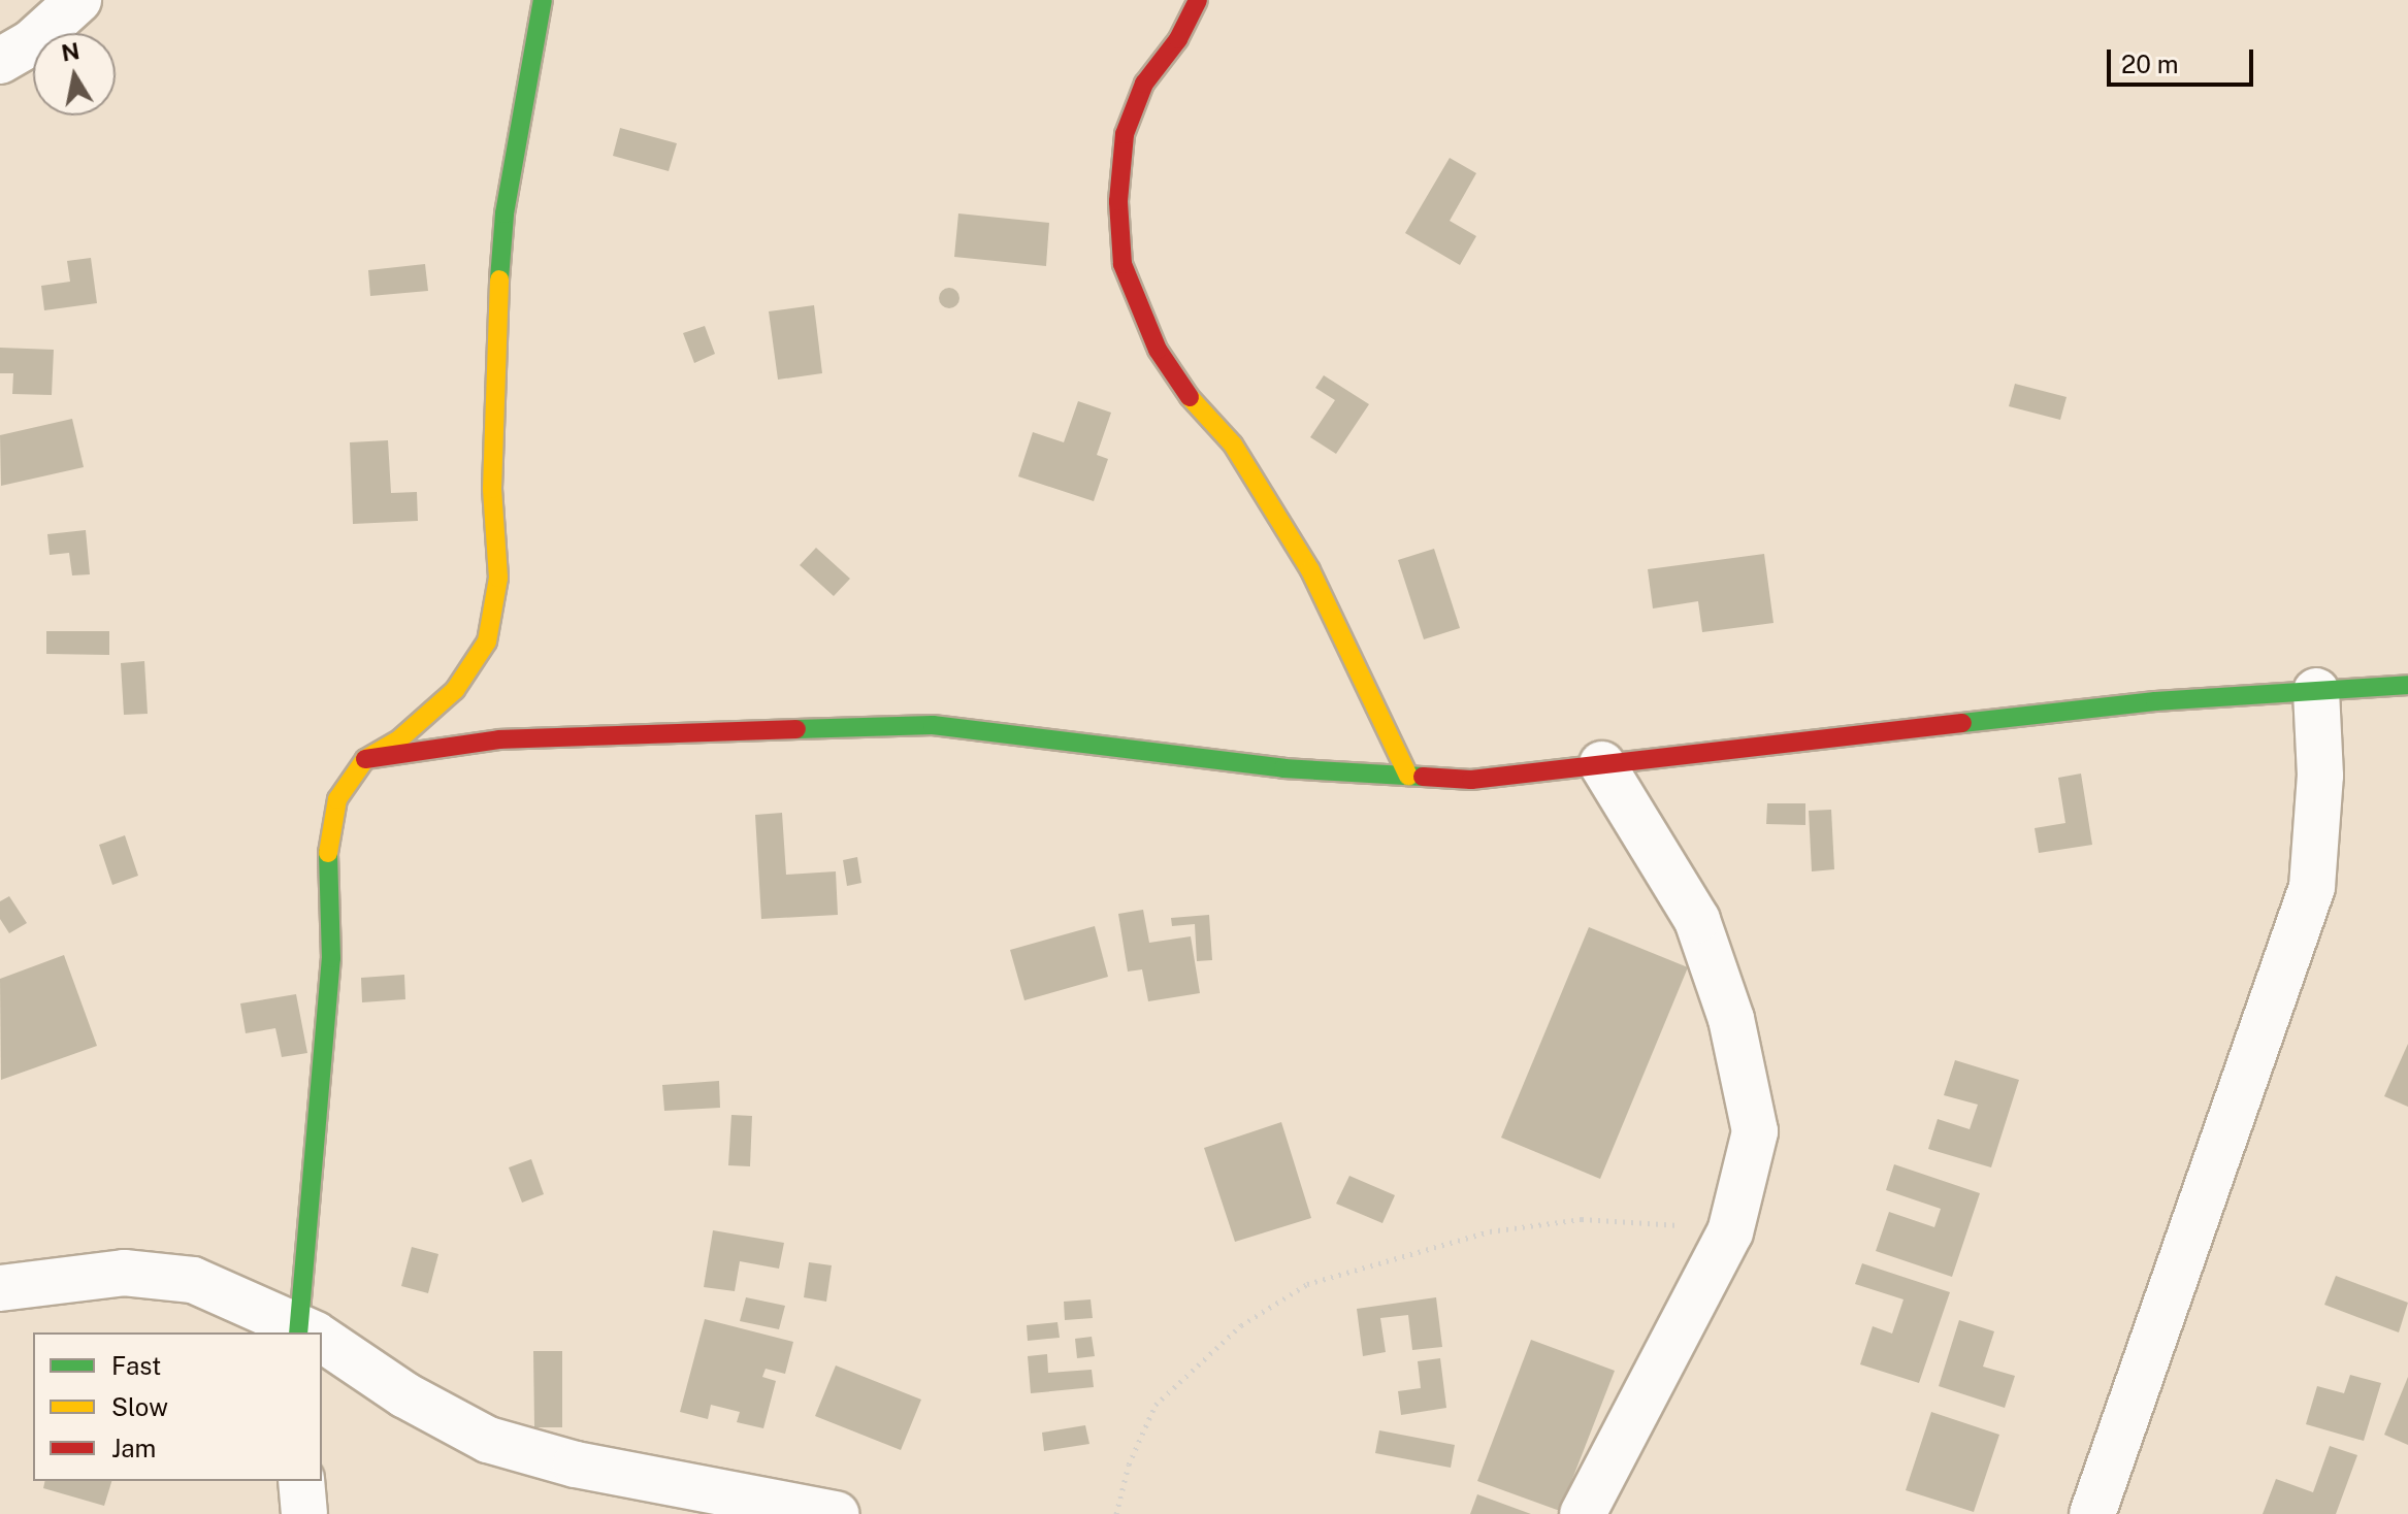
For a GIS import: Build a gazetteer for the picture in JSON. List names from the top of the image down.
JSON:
{
  "legend": ["Fast", "Slow", "Jam"],
  "scale_bar": "20 m",
  "north": "top"
}
